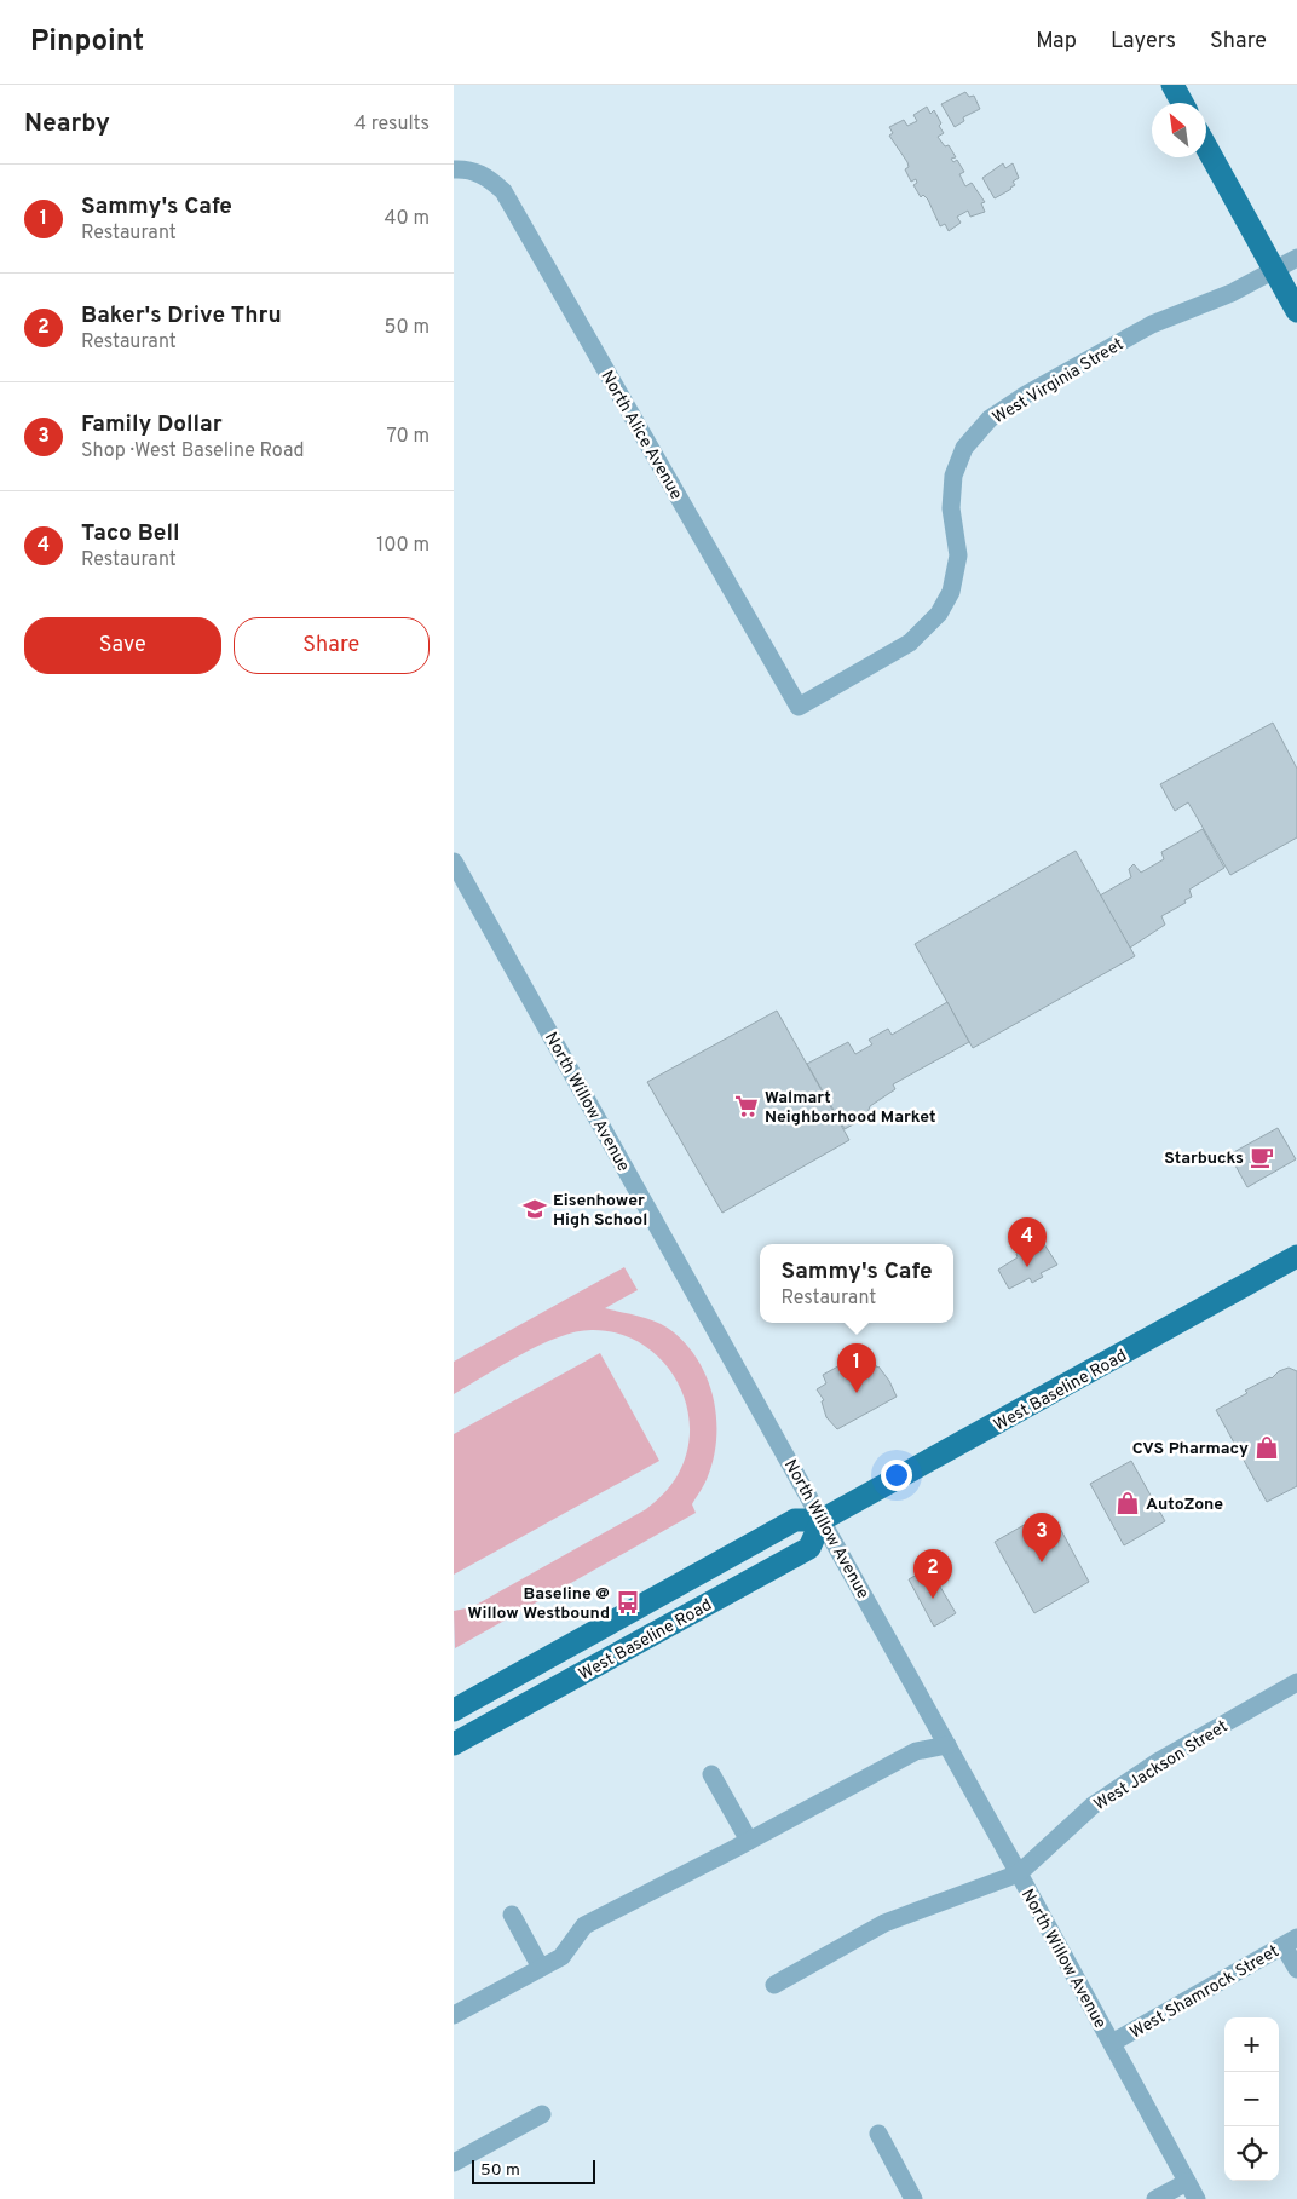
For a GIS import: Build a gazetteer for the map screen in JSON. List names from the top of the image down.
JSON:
{
  "streets": {
    "main road": ["West Baseline Road"],
    "street": [
      "West Virginia Street",
      "North Alice Avenue",
      "North Willow Avenue",
      "West Jackson Street",
      "West Shamrock Street"
    ]
  },
  "crossings": [
    ["West Virginia Street", "North Alice Avenue"],
    ["North Willow Avenue", "West Baseline Road"],
    ["North Willow Avenue", "West Jackson Street"],
    ["North Willow Avenue", "West Shamrock Street"]
  ],
  "places": {
    "supermarket": ["Walmart Neighborhood Market"],
    "cafe": ["Starbucks"],
    "school or university": ["Eisenhower High School"],
    "shop": ["CVS Pharmacy", "AutoZone"],
    "bus stop": ["Baseline @ Willow Westbound"]
  },
  "scale_bar": "50 m",
  "north": "top left",
  "page": {
    "header": "Pinpoint",
    "nav": ["Map", "Layers", "Share"],
    "heading": ["Nearby", "4 results"],
    "list": [
      {
        "mark": "1",
        "name": "Sammy's Cafe",
        "note": "Restaurant",
        "value": "40 m"
      },
      {
        "mark": "2",
        "name": "Baker's Drive Thru",
        "note": "Restaurant",
        "value": "50 m"
      },
      {
        "mark": "3",
        "name": "Family Dollar",
        "note": "Shop · West Baseline Road",
        "value": "70 m"
      },
      {
        "mark": "4",
        "name": "Taco Bell",
        "note": "Restaurant",
        "value": "100 m"
      }
    ],
    "buttons": ["Save", "Share"],
    "pins": [
      "4",
      "1",
      "3",
      "2"
    ],
    "popup": ["Sammy's Cafe", "Restaurant"],
    "map_buttons": ["+", "−"],
    "scale": "50 m"
  }
}
